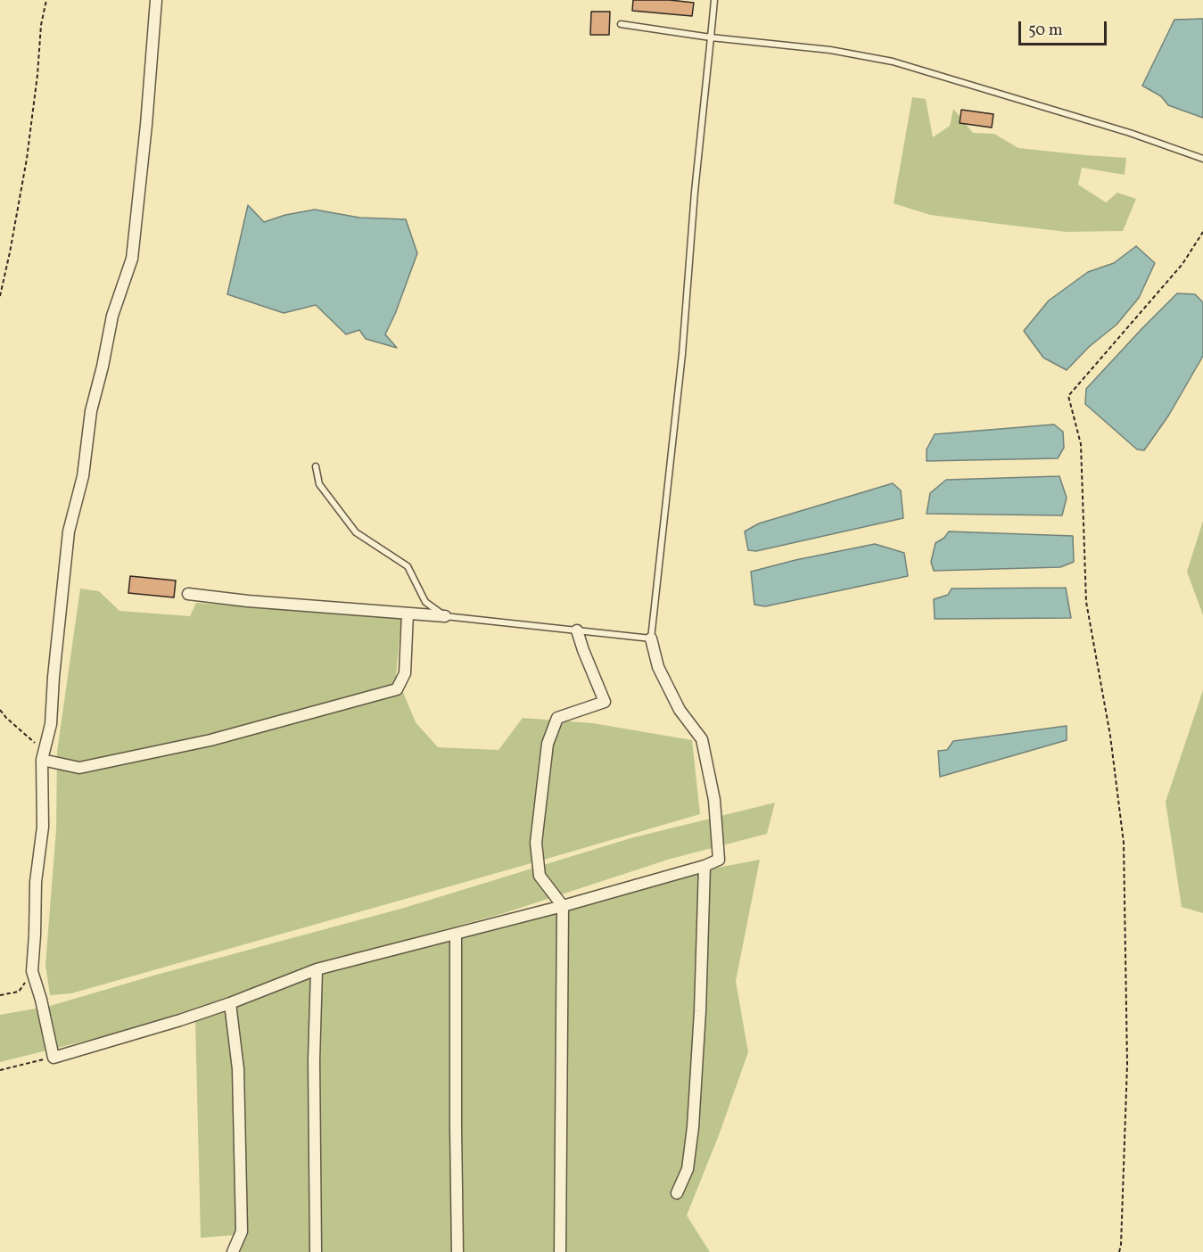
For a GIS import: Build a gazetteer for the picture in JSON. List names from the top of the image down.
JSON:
{
  "scale_bar": "50 m"
}
